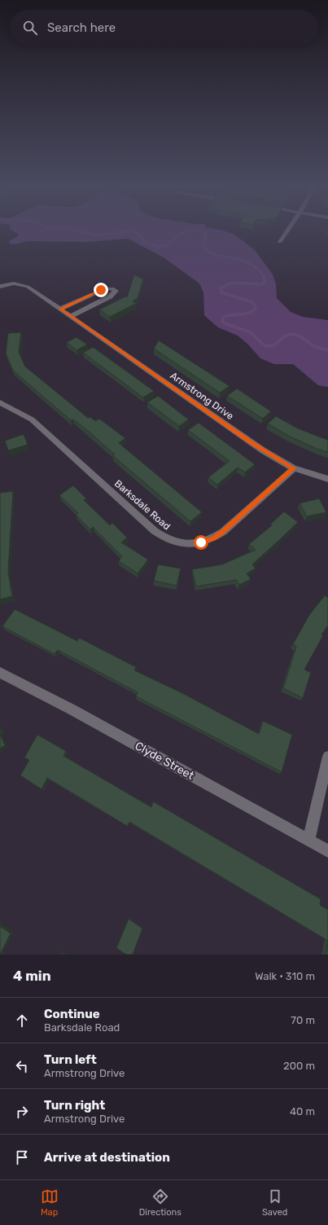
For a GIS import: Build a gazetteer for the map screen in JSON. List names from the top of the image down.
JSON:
{
  "streets": {
    "street": ["Armstrong Drive", "Barksdale Road", "Clyde Street"]
  },
  "crossings": [
    ["Armstrong Drive", "Barksdale Road"]
  ],
  "page": {
    "search": "Search here",
    "heading": ["4 min", "Walk · 310 m"],
    "list": [
      ["Continue", "Barksdale Road", "70 m"],
      ["Turn left", "Armstrong Drive", "200 m"],
      ["Turn right", "Armstrong Drive", "40 m"],
      "Arrive at destination"
    ],
    "nav": ["Map", "Directions", "Saved"]
  }
}
